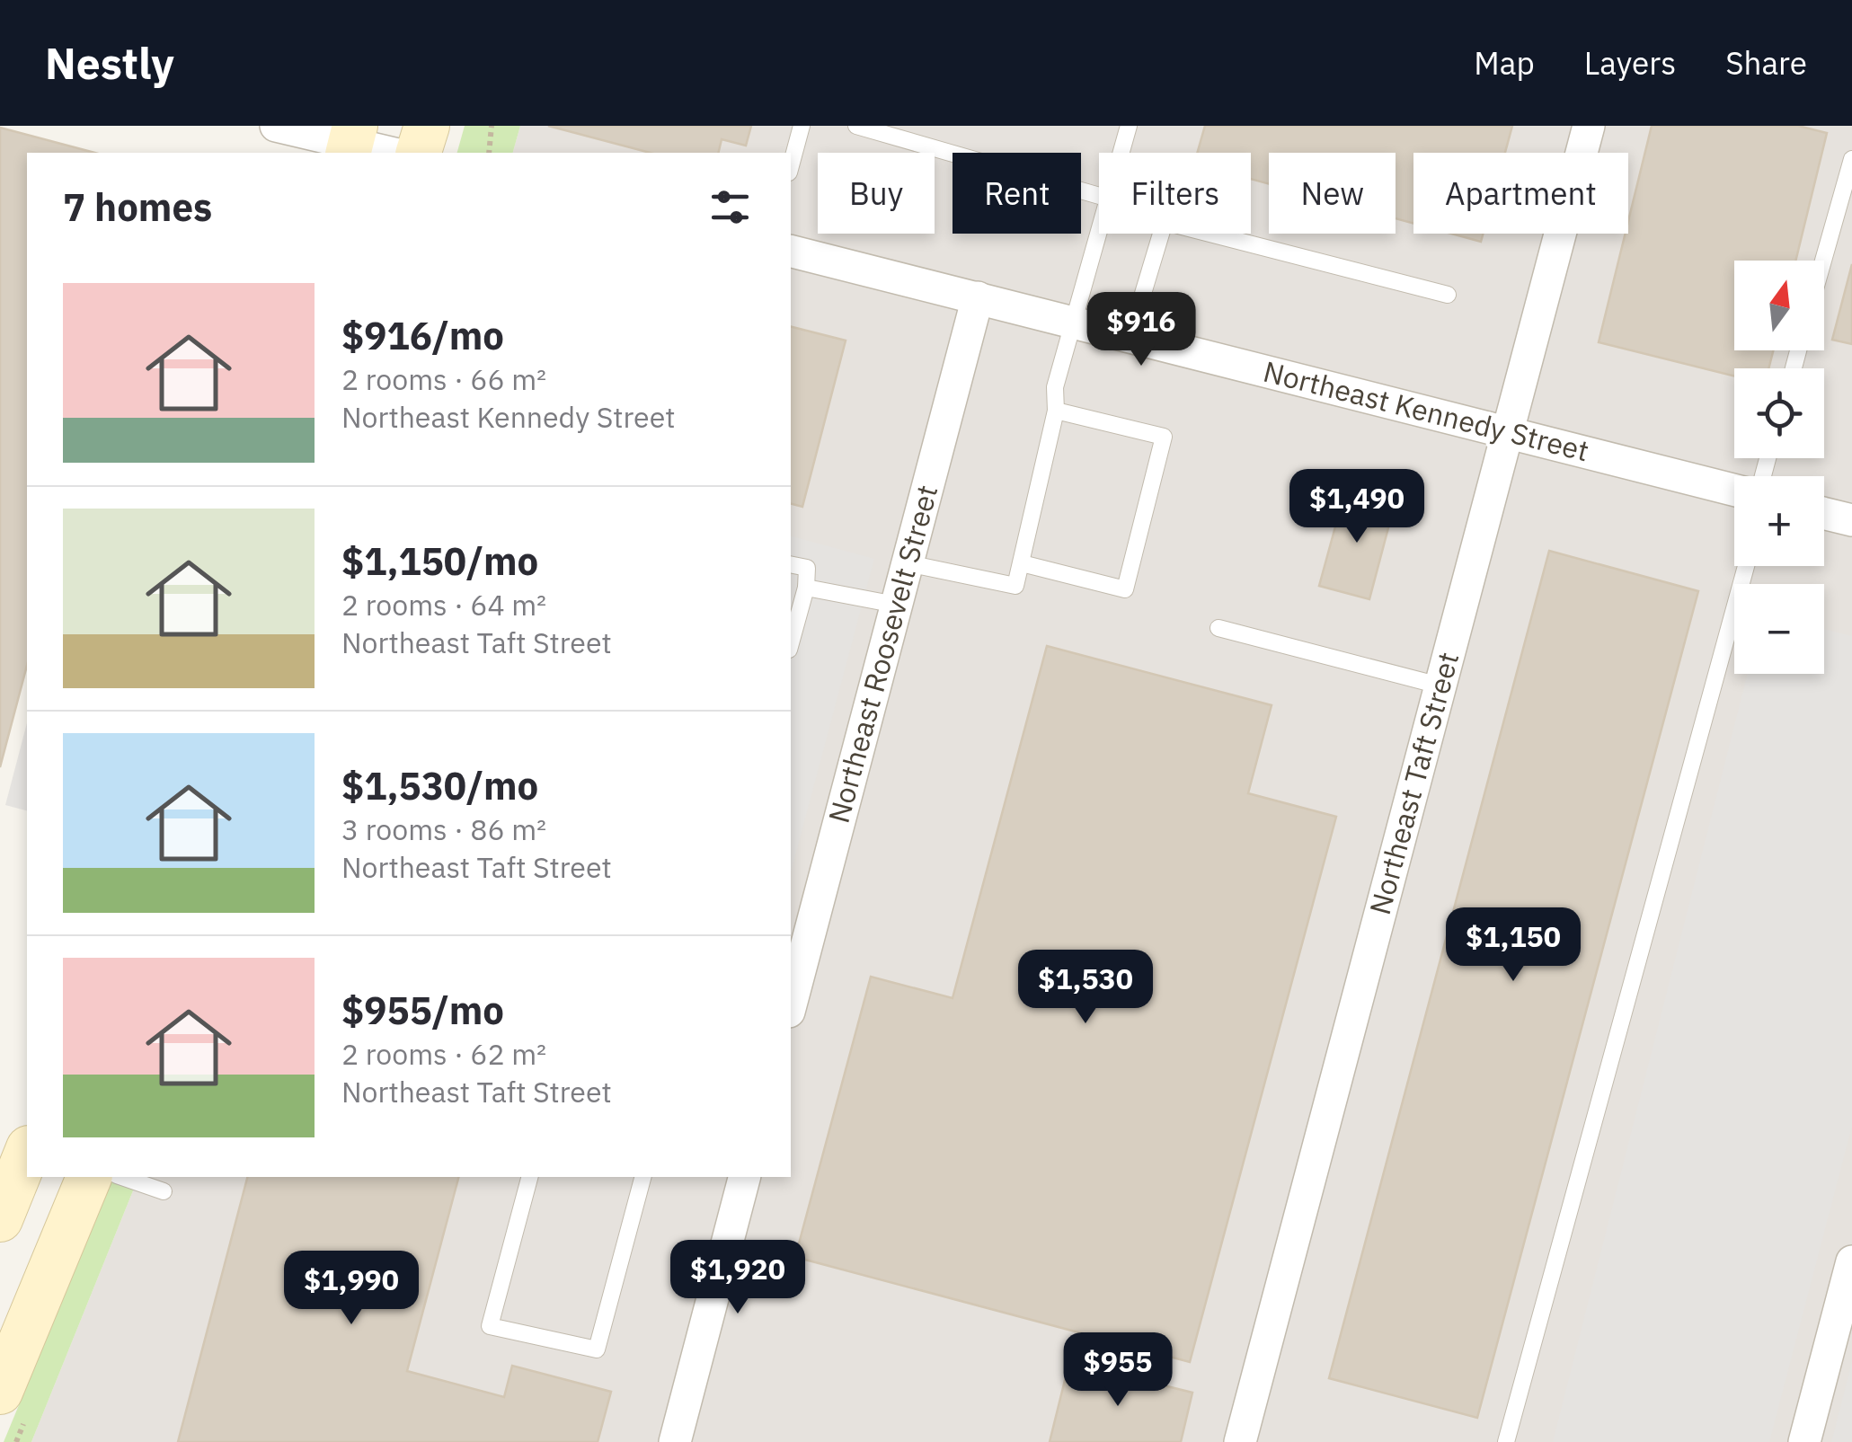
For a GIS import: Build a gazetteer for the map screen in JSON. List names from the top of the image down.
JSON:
{
  "streets": {
    "street": ["Northeast Kennedy Street", "Northeast Roosevelt Street", "Northeast Taft Street"]
  },
  "crossings": [
    ["Northeast Kennedy Street", "Northeast Roosevelt Street"],
    ["Northeast Kennedy Street", "Northeast Taft Street"]
  ],
  "north": "top",
  "page": {
    "header": "Nestly",
    "nav": ["Map", "Layers", "Share"],
    "chip": [
      "Buy",
      "Rent",
      "Filters",
      "New",
      "Apartment"
    ],
    "heading": "7 homes",
    "map_buttons": ["+", "−"],
    "list": [
      {
        "name": "$916/mo",
        "note": "2 rooms · 66 m² · Northeast Kennedy Street"
      },
      {
        "name": "$1,150/mo",
        "note": "2 rooms · 64 m² · Northeast Taft Street"
      },
      {
        "name": "$1,530/mo",
        "note": "3 rooms · 86 m² · Northeast Taft Street"
      },
      {
        "name": "$955/mo",
        "note": "2 rooms · 62 m² · Northeast Taft Street"
      }
    ],
    "price": [
      "$916",
      "$1,490",
      "$1,150",
      "$1,530",
      "$1,920",
      "$1,990",
      "$955"
    ]
  }
}
